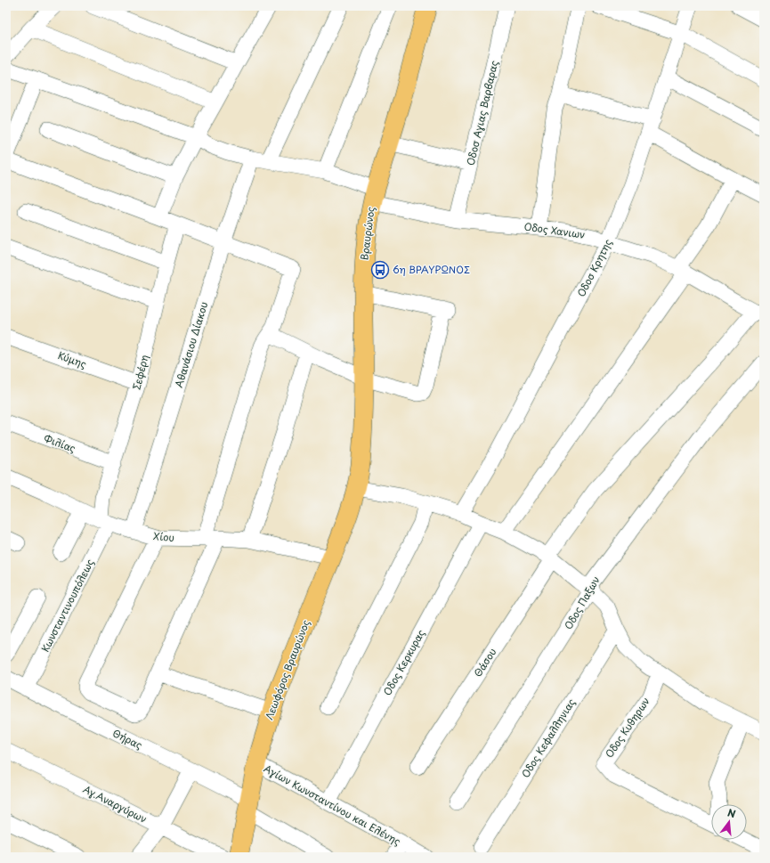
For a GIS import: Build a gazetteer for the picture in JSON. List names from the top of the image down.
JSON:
{
  "streets": {
    "main road": ["Βραυρώνος", "Λεωφόρος Βραυρώνος"],
    "street": [
      "Οδοσ Αγιας Βαρβαρας",
      "Οδος Χανιων",
      "Οδοσ Κρητης",
      "Αθανάσιου Δίακου",
      "Κύμης",
      "Σεφέρη",
      "Φιλίας",
      "Χίου",
      "Οδος Παξων",
      "Κωνσταντινουπόλεως",
      "Οδος Κερκυρας",
      "Θάσου",
      "Οδος Κυθηρων",
      "Οδος Κεφαλληνιας",
      "Θήρας",
      "Αγ.Αναργύρων",
      "Αγίων Κωνσταντίνου και Ελένης"
    ]
  },
  "crossings": [
    ["Οδοσ Αγιας Βαρβαρας", "Οδος Χανιων"],
    ["Οδος Χανιων", "Βραυρώνος"],
    ["Οδος Χανιων", "Οδοσ Κρητης"],
    ["Οδος Χανιων", "Αθανάσιου Δίακου"],
    ["Οδος Χανιων", "Θάσου"],
    ["Βραυρώνος", "Λεωφόρος Βραυρώνος"],
    ["Αθανάσιου Δίακου", "Χίου"],
    ["Κύμης", "Σεφέρη"],
    ["Σεφέρη", "Φιλίας"],
    ["Σεφέρη", "Χίου"],
    ["Σεφέρη", "Κωνσταντινουπόλεως"],
    ["Χίου", "Κωνσταντινουπόλεως"],
    ["Χίου", "Λεωφόρος Βραυρώνος"],
    ["Κωνσταντινουπόλεως", "Θήρας"],
    ["Οδος Κερκυρας", "Αγίων Κωνσταντίνου και Ελένης"],
    ["Λεωφόρος Βραυρώνος", "Θήρας"],
    ["Λεωφόρος Βραυρώνος", "Αγίων Κωνσταντίνου και Ελένης"]
  ],
  "places": {
    "bus stop": ["6η ΒΡΑΥΡΩΝΟΣ"]
  },
  "north": "top"
}
